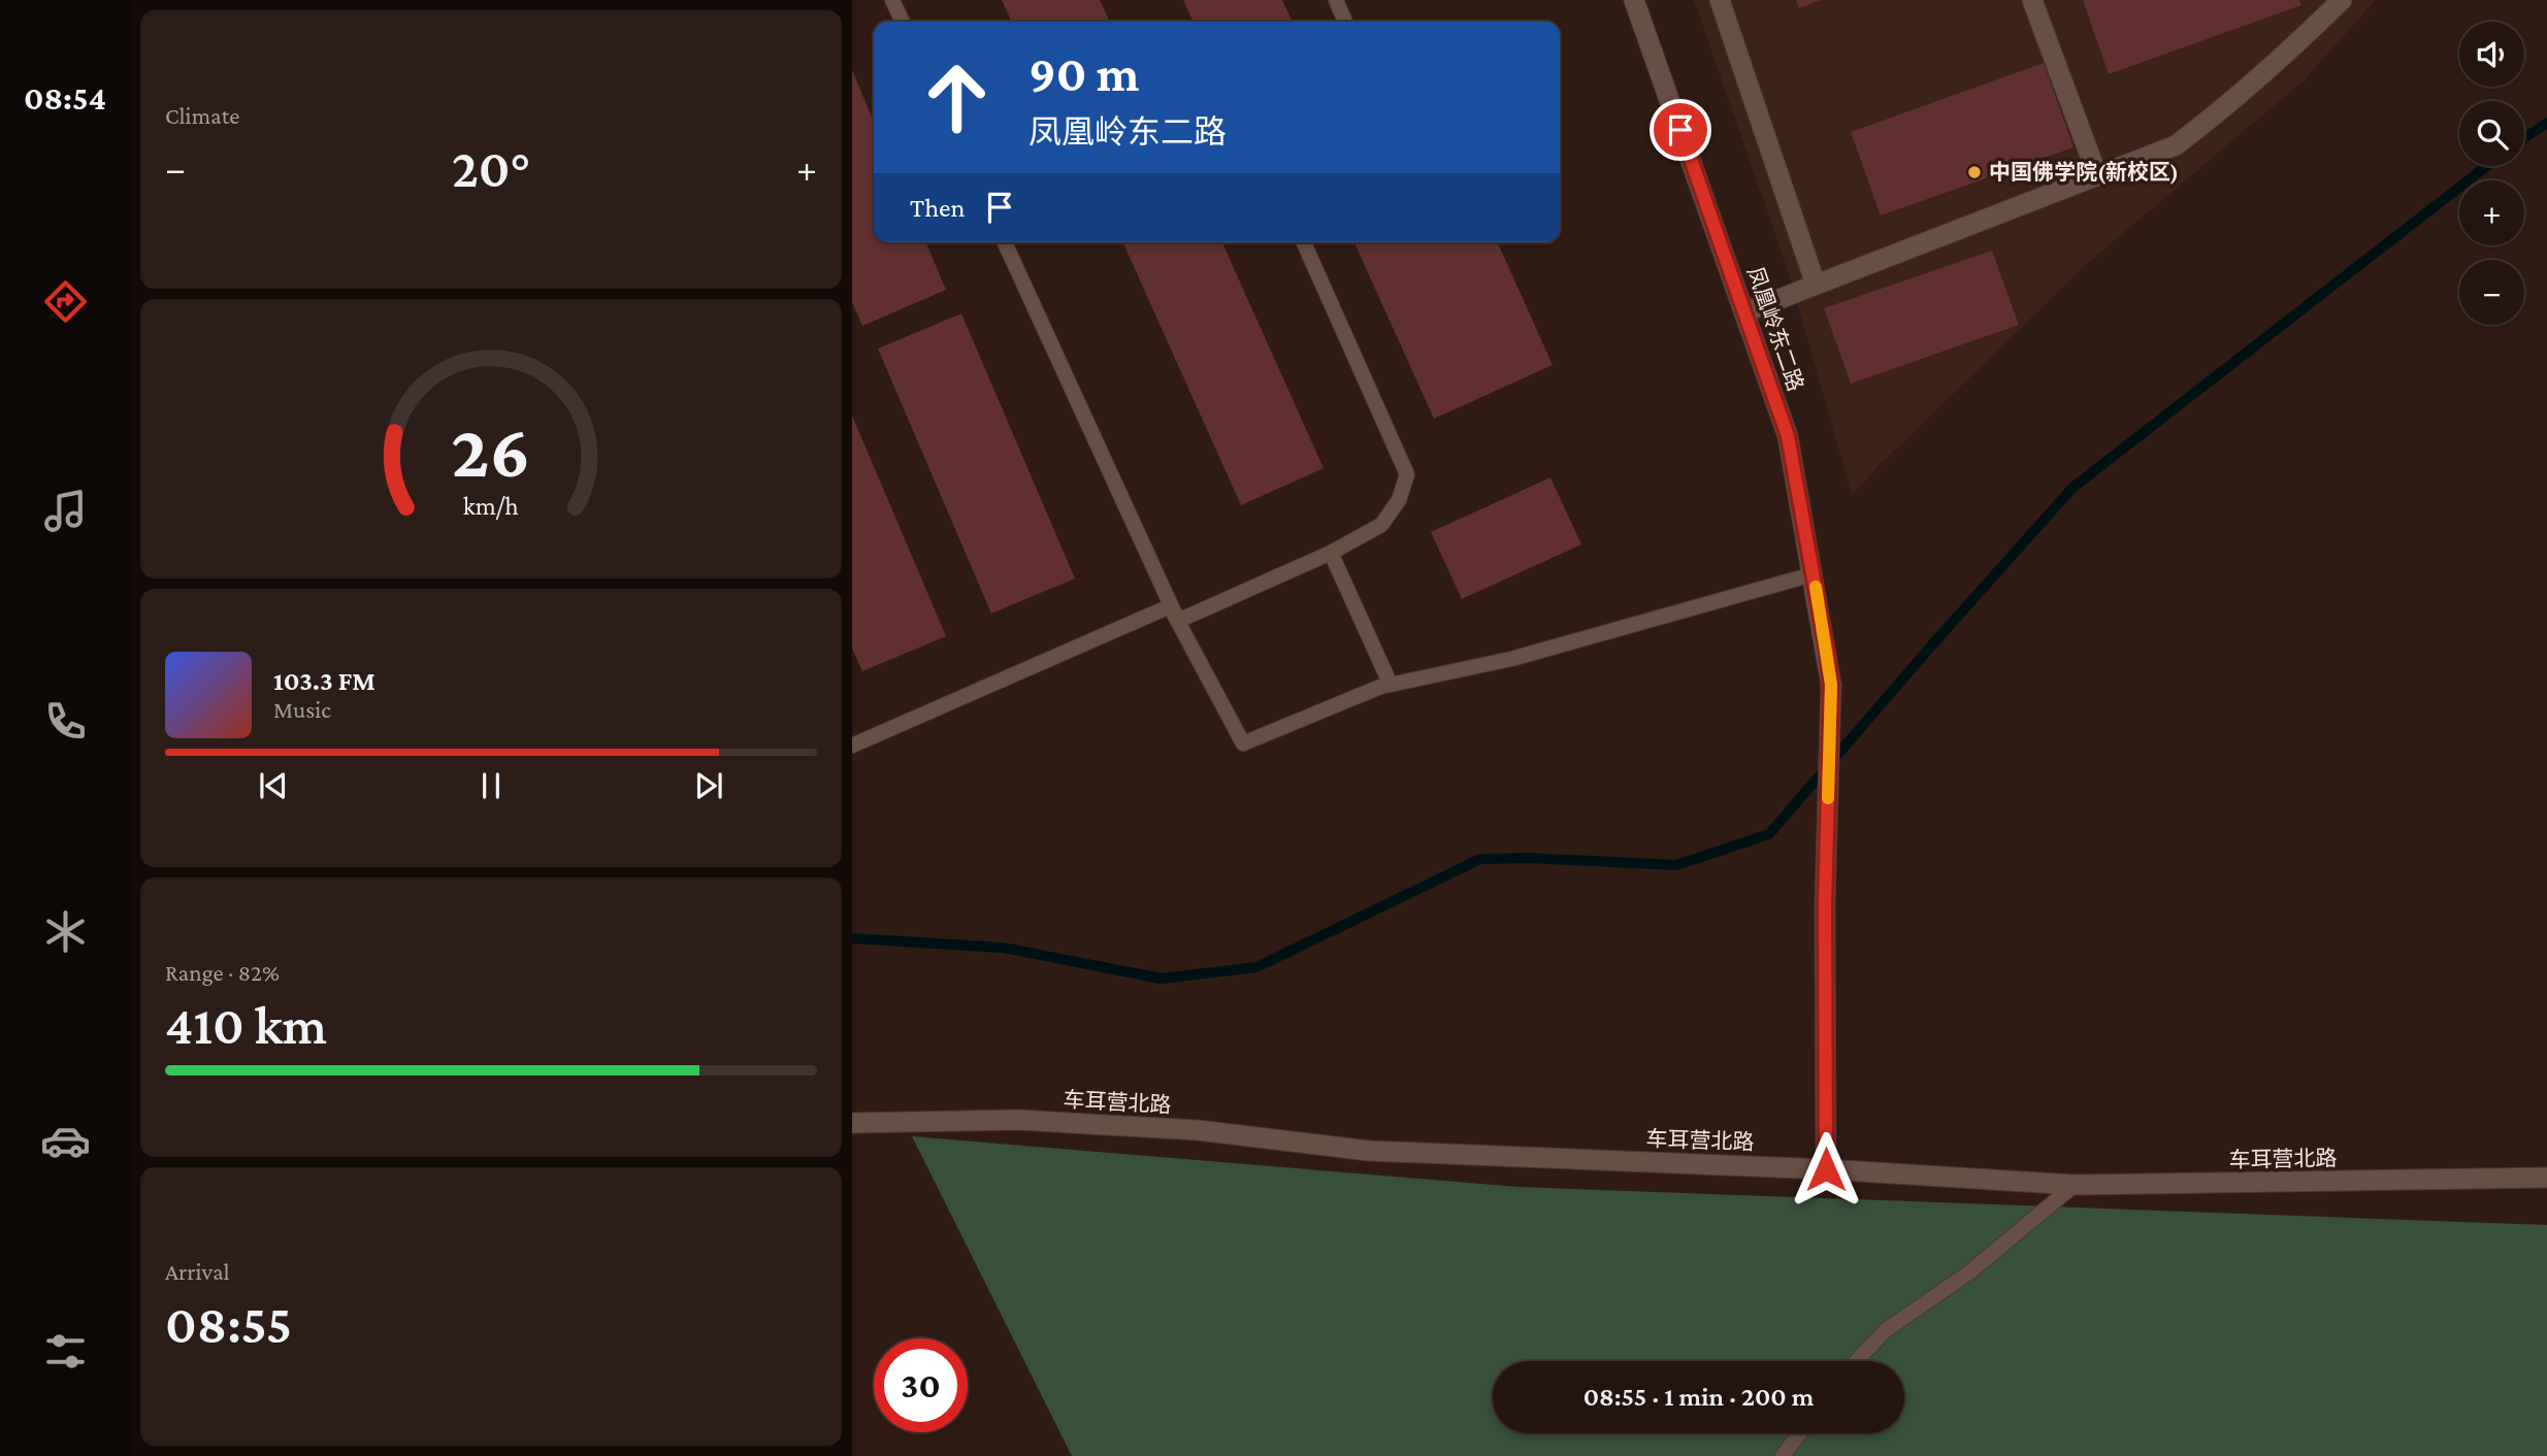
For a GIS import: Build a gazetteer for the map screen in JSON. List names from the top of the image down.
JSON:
{
  "streets": {
    "street": ["凤凰岭东二路", "车耳营北路"]
  },
  "crossings": [
    ["凤凰岭东二路", "车耳营北路"]
  ],
  "places": ["中国佛学院(新校区)"],
  "page": {
    "tabs": "08:54",
    "tile": [
      "Climate",
      ["Range · 82%", "410 km"],
      ["Arrival", "08:55"]
    ],
    "map_buttons": ["+", "−"],
    "turn": ["90 m", "凤凰岭东二路"],
    "heat": ["−", "20°", "+"],
    "then": "Then",
    "song": ["103.3 FM", "Music"],
    "limit": "30",
    "trip": "08:55 · 1 min · 200 m",
    "gauge": ["26", "km/h"]
  }
}
